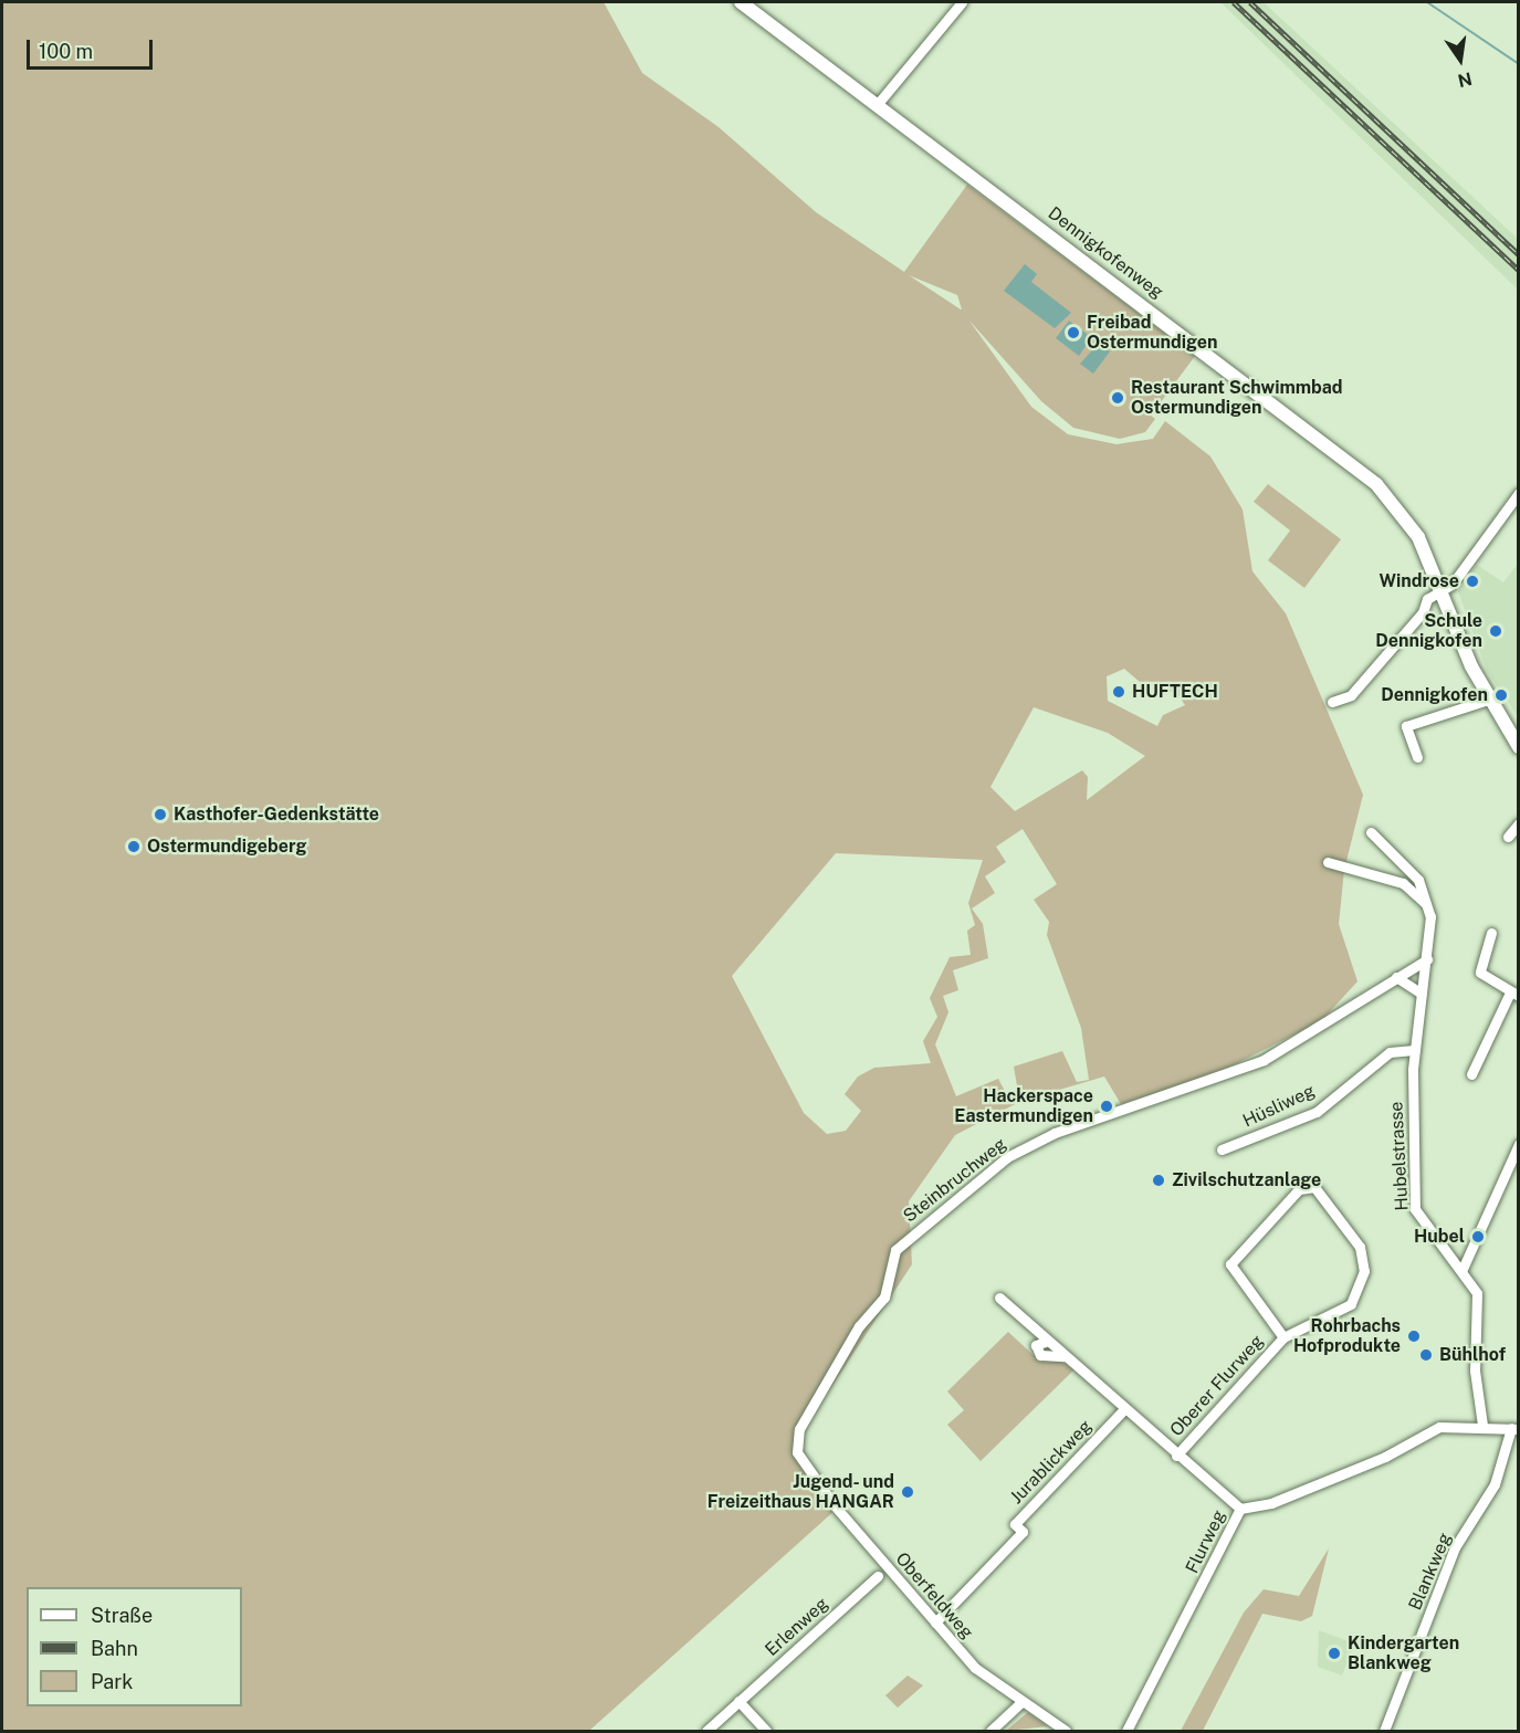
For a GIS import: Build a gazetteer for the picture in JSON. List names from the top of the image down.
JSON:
{
  "streets": {
    "street": [
      "Dennigkofenweg",
      "Hüsliweg",
      "Hubelstrasse",
      "Steinbruchweg",
      "Oberer Flurweg",
      "Jurablickweg",
      "Flurweg",
      "Blankweg",
      "Oberfeldweg",
      "Erlenweg"
    ]
  },
  "crossings": [
    ["Hüsliweg", "Hubelstrasse"],
    ["Hubelstrasse", "Steinbruchweg"],
    ["Hubelstrasse", "Flurweg"],
    ["Steinbruchweg", "Oberfeldweg"],
    ["Oberer Flurweg", "Jurablickweg"],
    ["Oberer Flurweg", "Flurweg"],
    ["Jurablickweg", "Oberfeldweg"]
  ],
  "places": [
    "Freibad Ostermundigen",
    "Restaurant Schwimmbad Ostermundigen",
    "Windrose",
    "Schule Dennigkofen",
    "HUFTECH",
    "Dennigkofen",
    "Kasthofer-Gedenkstätte",
    "Ostermundigeberg",
    "Hackerspace Eastermundigen",
    "Zivilschutzanlage",
    "Hubel",
    "Rohrbachs Hofprodukte",
    "Bühlhof",
    "Jugend- und Freizeithaus HANGAR",
    "Kindergarten Blankweg"
  ],
  "legend": ["Straße", "Bahn", "Park"],
  "scale_bar": "100 m",
  "north": "bottom"
}
